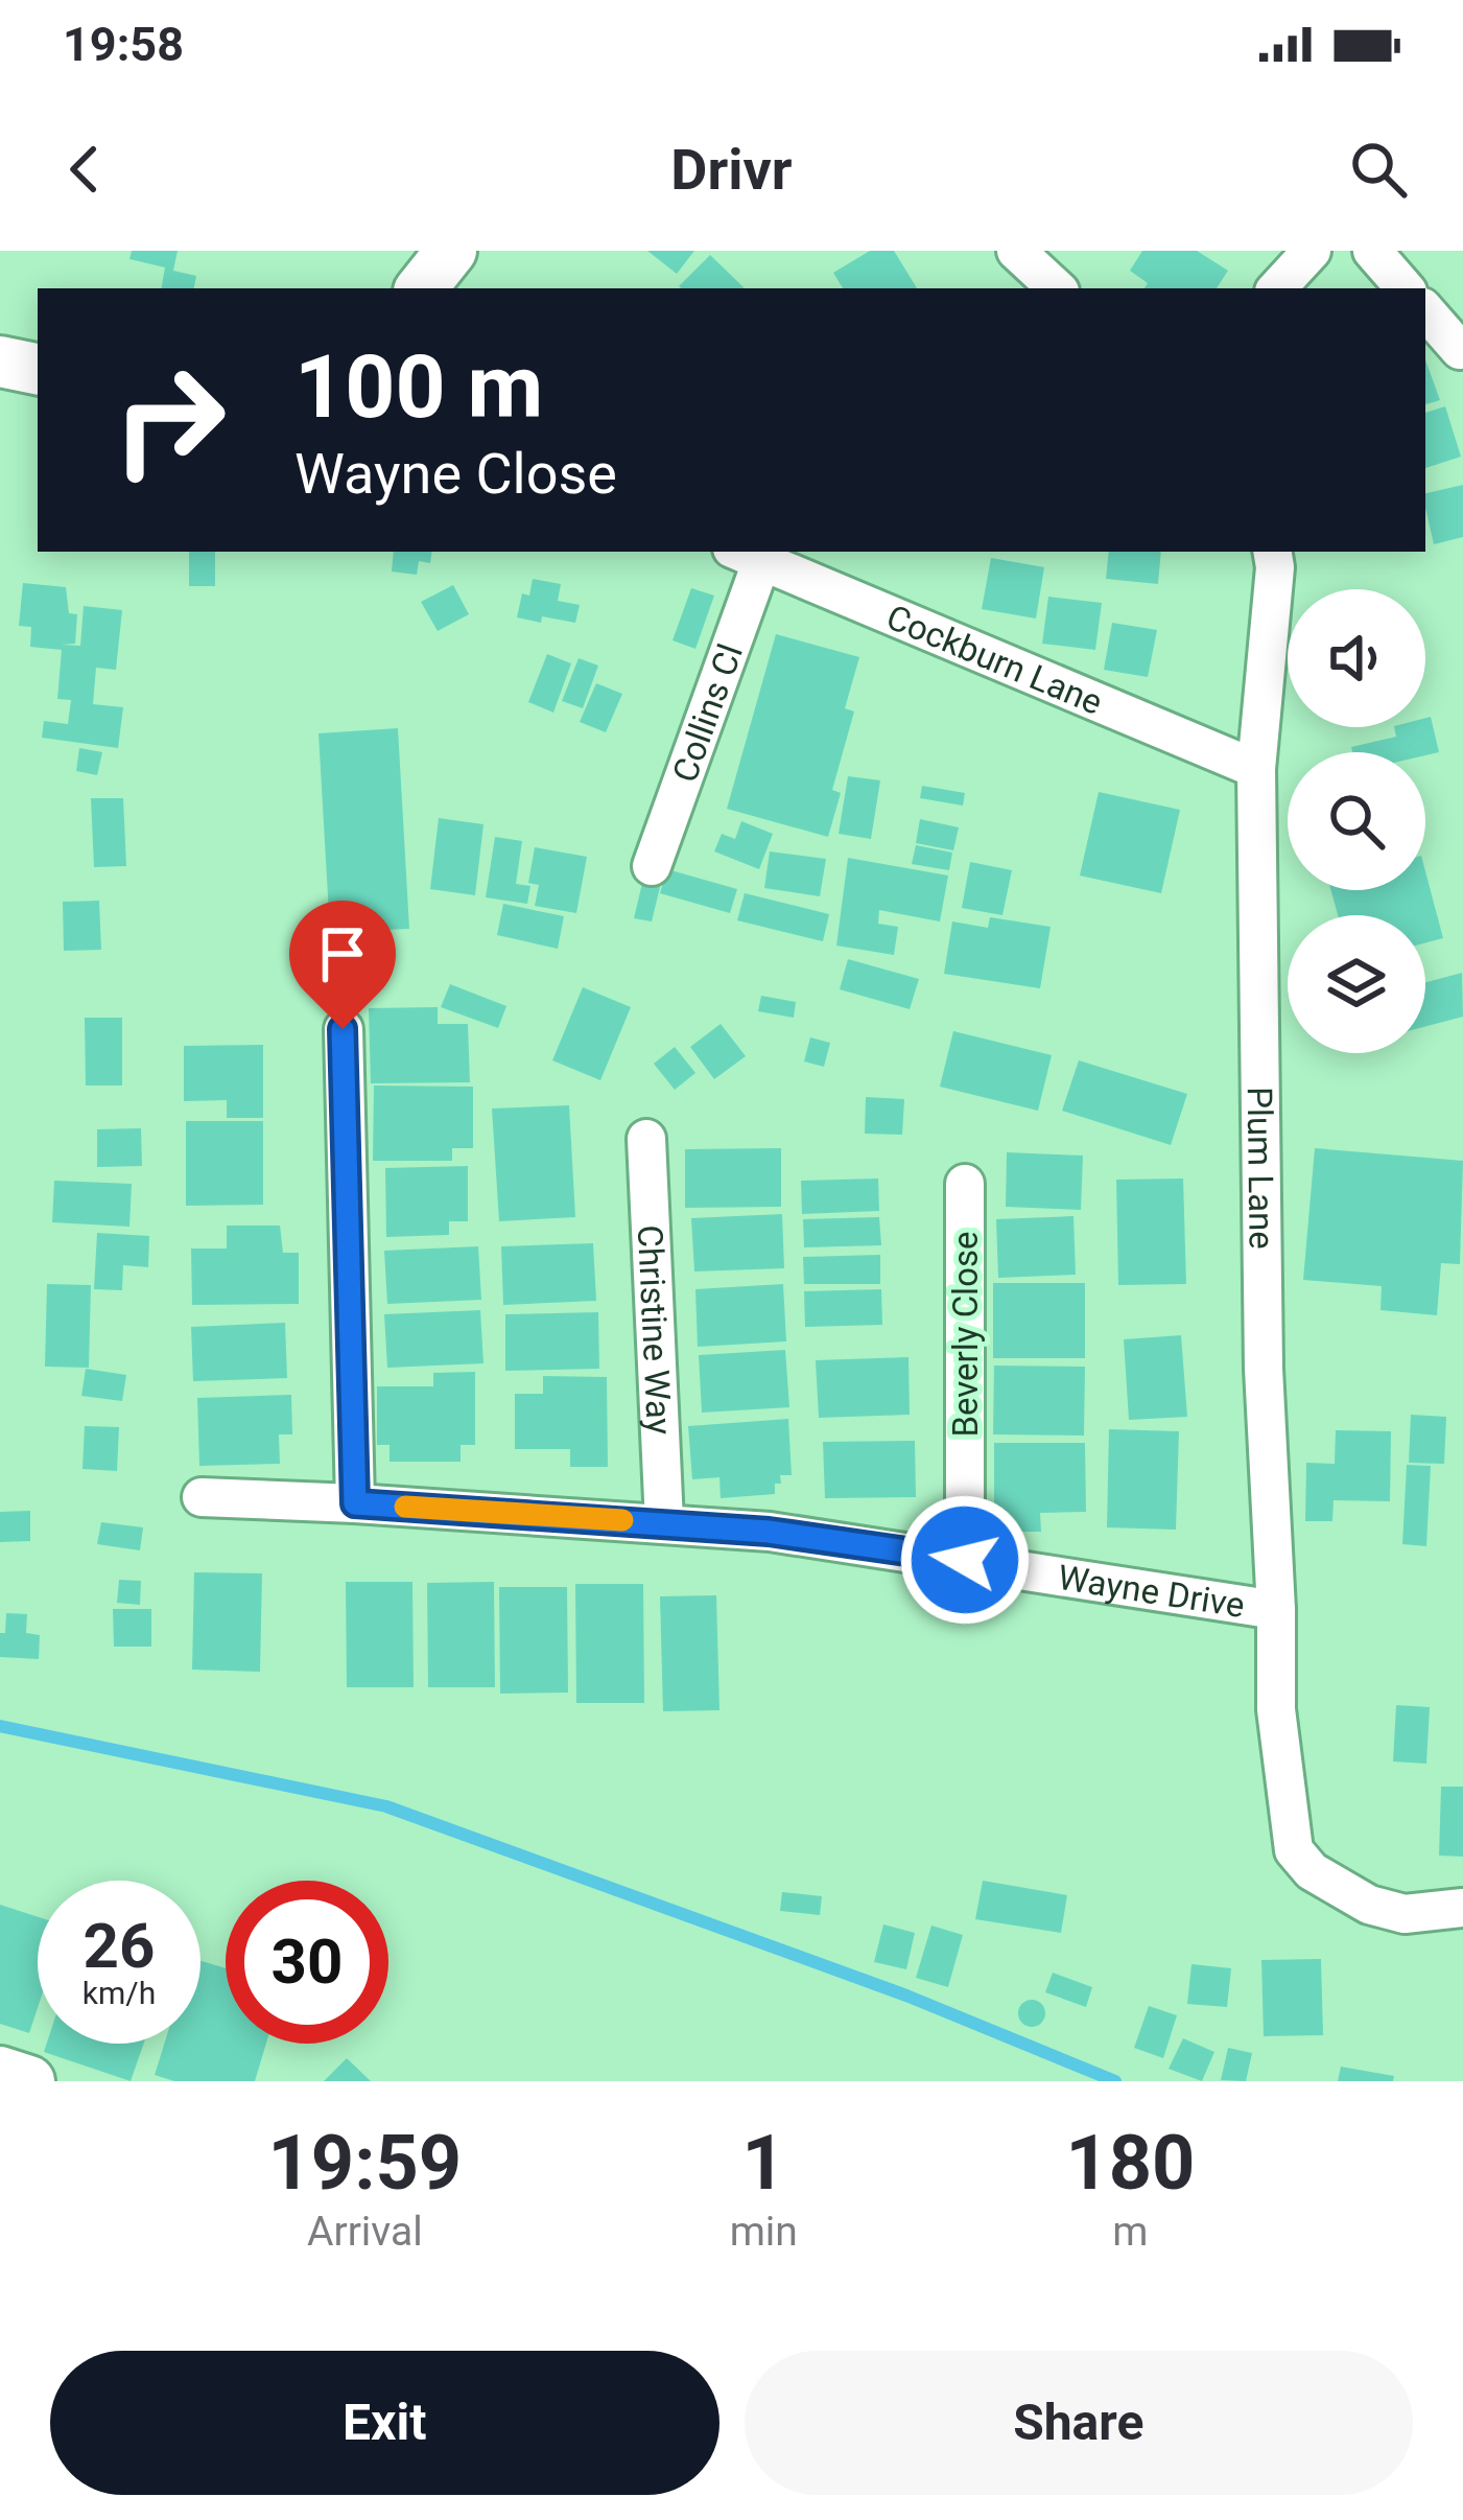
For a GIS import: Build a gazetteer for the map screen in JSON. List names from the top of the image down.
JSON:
{
  "streets": {
    "street": [
      "Cockburn Lane",
      "Collins Cl",
      "Plum Lane",
      "Christine Way",
      "Beverly Close",
      "Wayne Drive"
    ]
  },
  "crossings": [
    ["Cockburn Lane", "Collins Cl"],
    ["Cockburn Lane", "Plum Lane"],
    ["Plum Lane", "Wayne Drive"],
    ["Christine Way", "Wayne Drive"],
    ["Beverly Close", "Wayne Drive"]
  ],
  "page": {
    "status": "19:58",
    "header": "Drivr",
    "turn": ["100 m", "Wayne Close"],
    "speed": "26 km/h",
    "limit": "30",
    "eta": [
      "19:59",
      "Arrival",
      "1",
      "min",
      "180",
      "m"
    ],
    "buttons": ["Exit", "Share"]
  }
}
